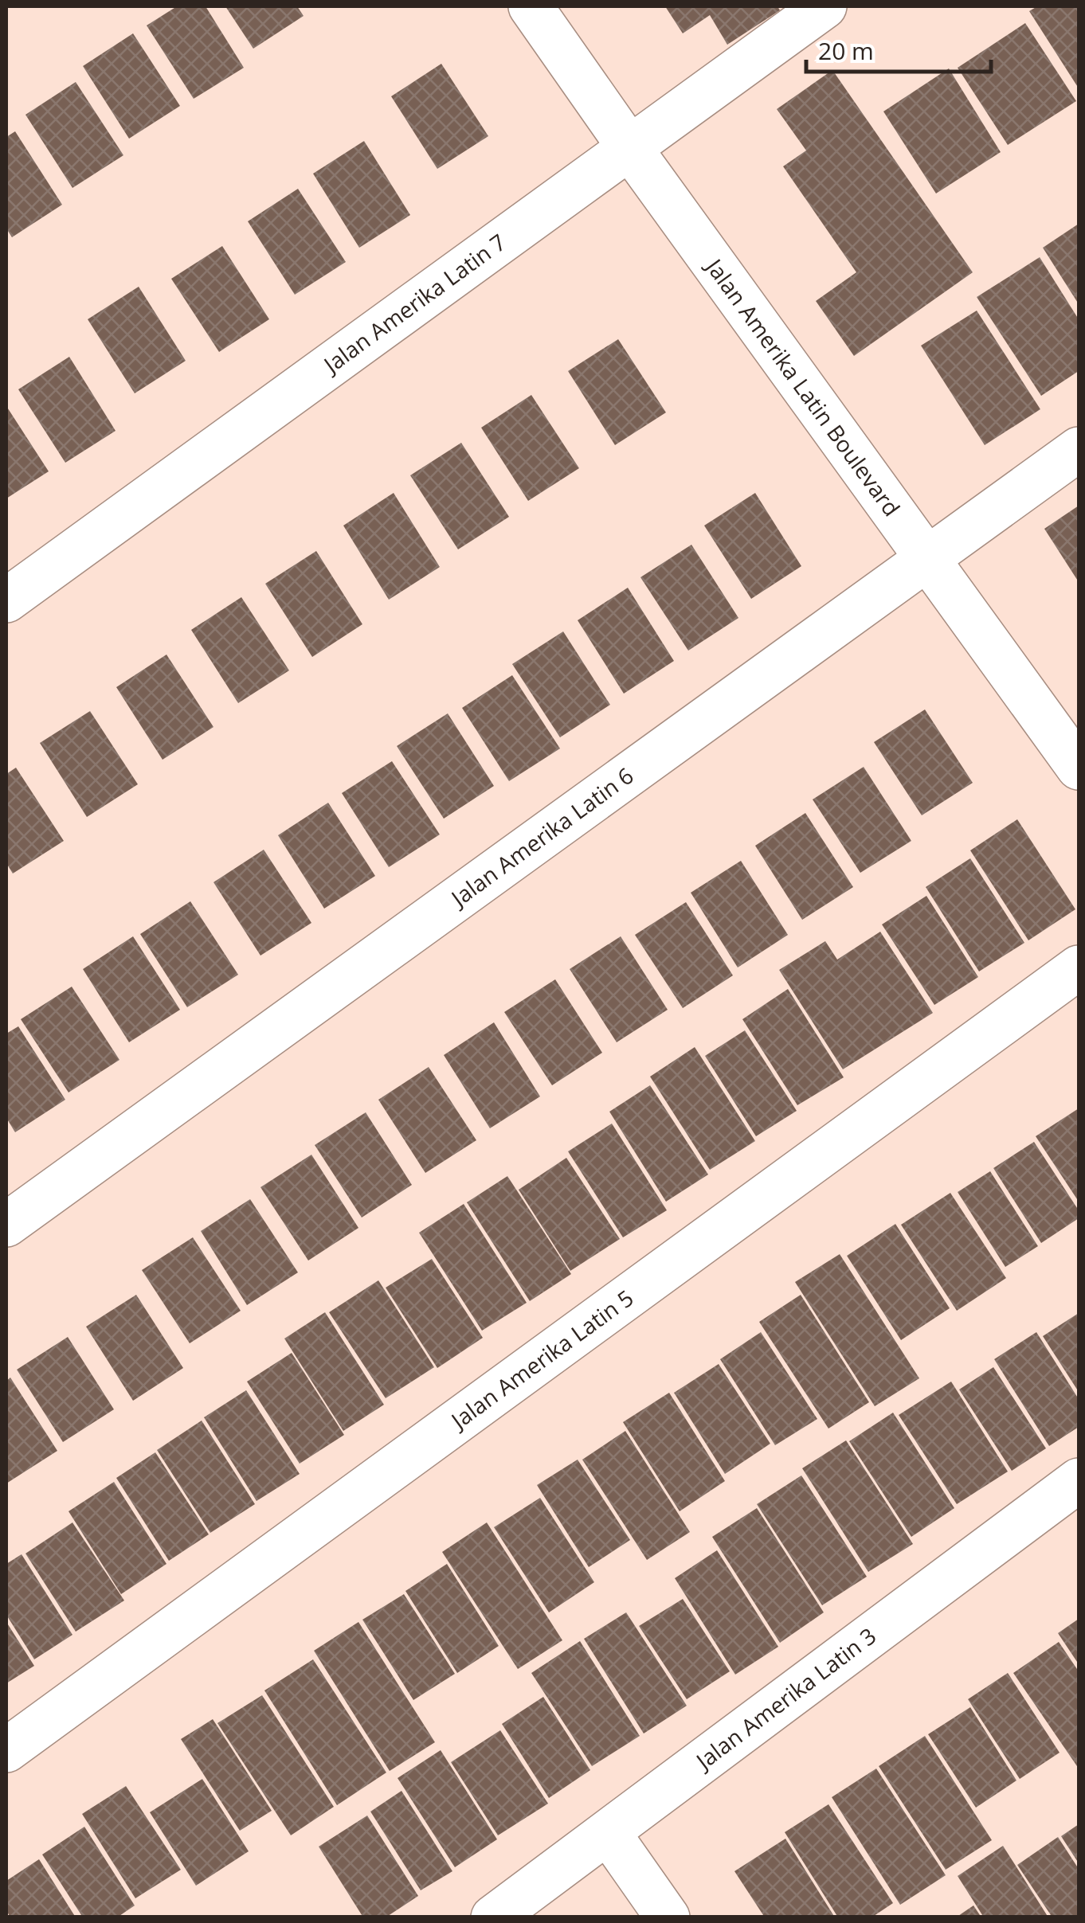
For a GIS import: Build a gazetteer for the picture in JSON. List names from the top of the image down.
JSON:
{
  "streets": {
    "street": [
      "Jalan Amerika Latin 7",
      "Jalan Amerika Latin Boulevard",
      "Jalan Amerika Latin 6",
      "Jalan Amerika Latin 5",
      "Jalan Amerika Latin 3"
    ]
  },
  "crossings": [
    ["Jalan Amerika Latin 7", "Jalan Amerika Latin Boulevard"],
    ["Jalan Amerika Latin Boulevard", "Jalan Amerika Latin 6"]
  ],
  "scale_bar": "20 m"
}
